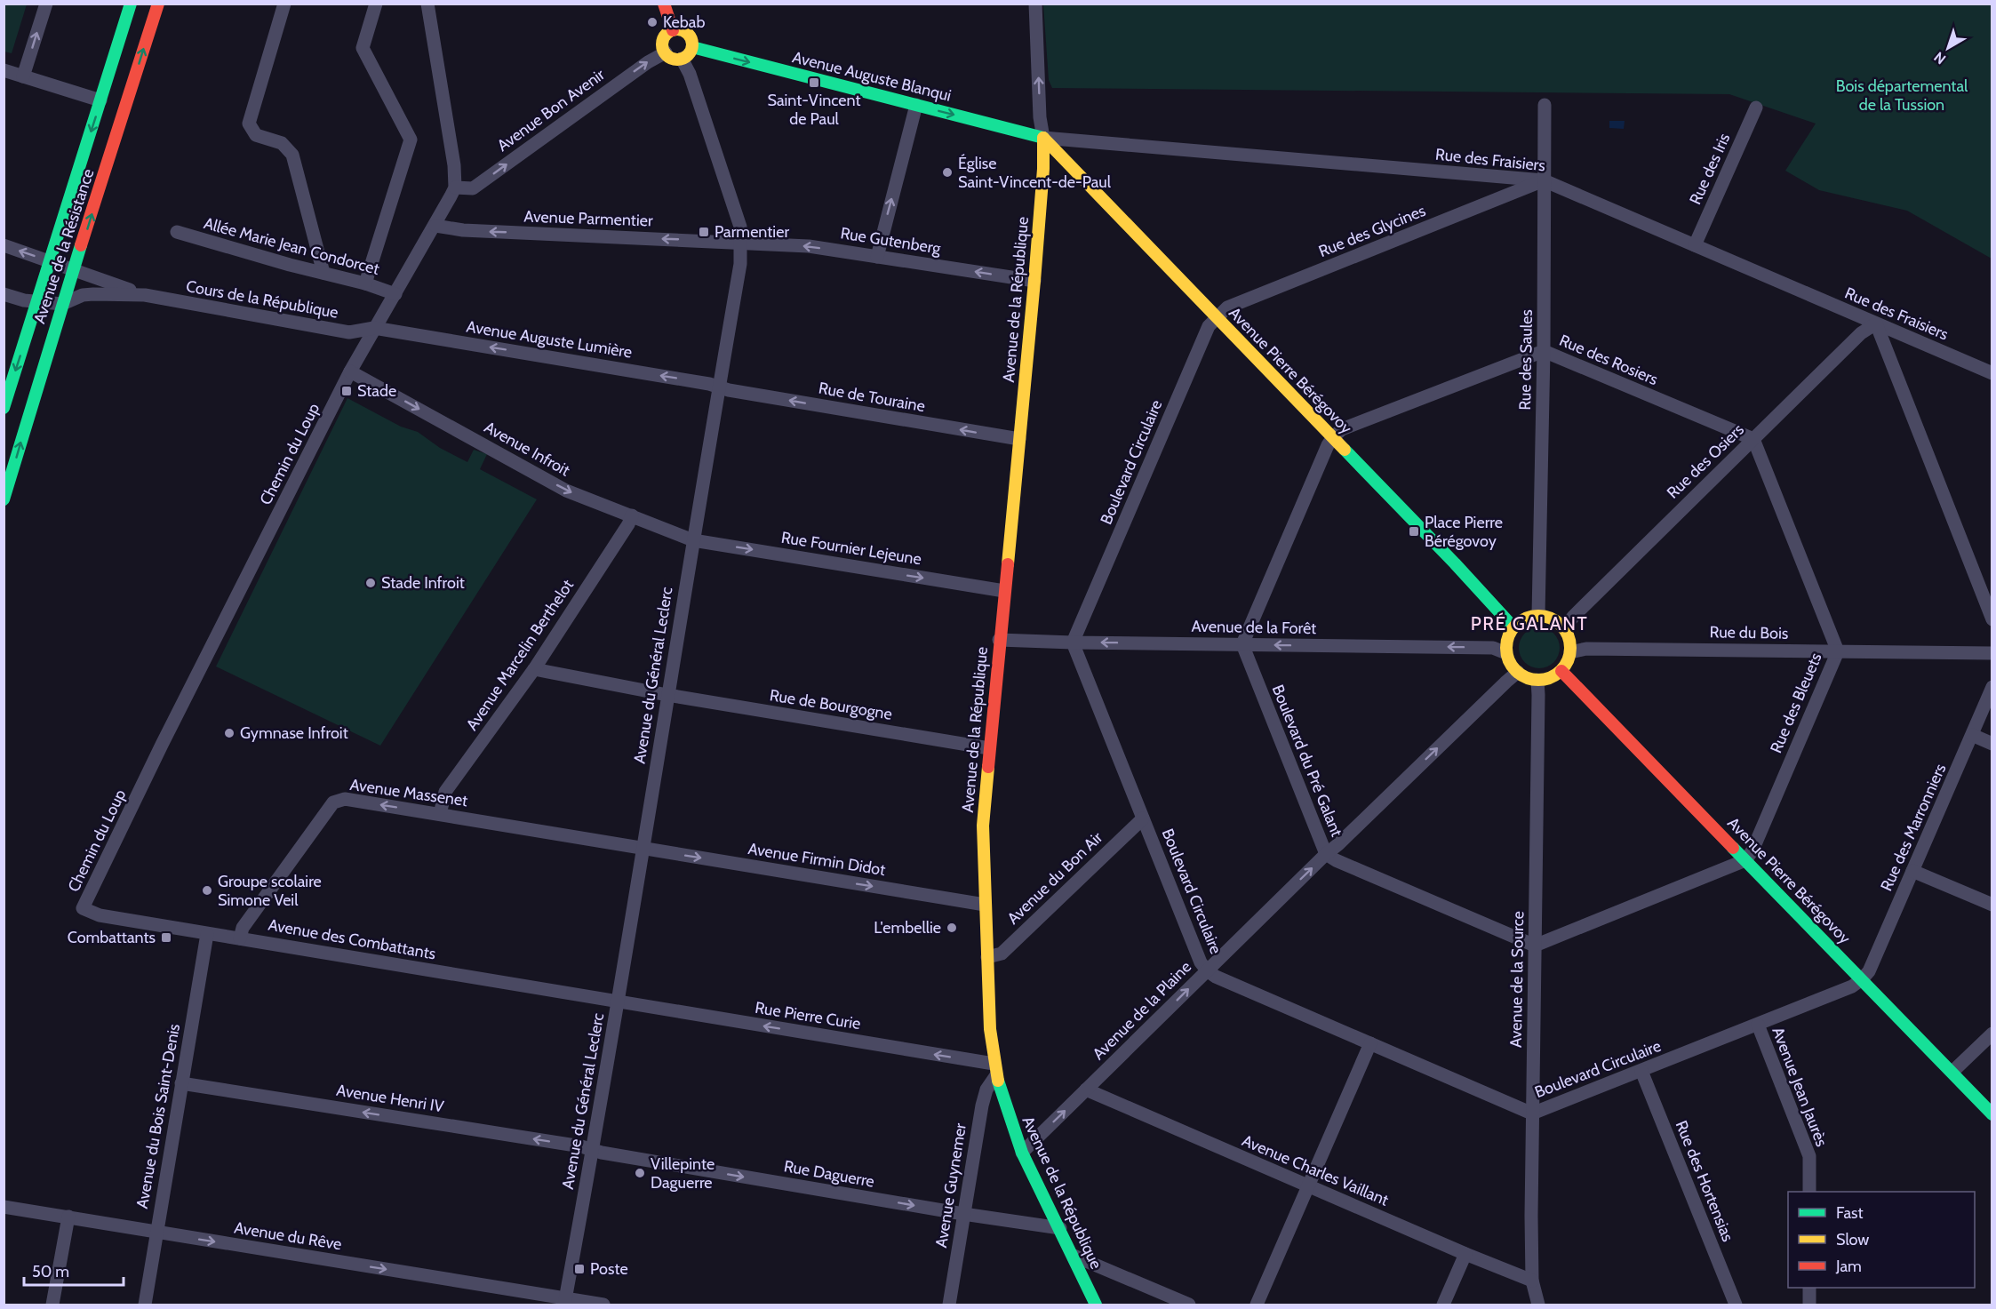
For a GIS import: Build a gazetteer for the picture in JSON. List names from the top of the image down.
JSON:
{
  "streets": {
    "street": [
      "Avenue Auguste Blanqui",
      "Avenue Bon Avenir",
      "Rue des Fraisiers",
      "Rue des Iris",
      "Avenue Parmentier",
      "Rue des Glycines",
      "Rue Gutenberg",
      "Avenue de la Résistance",
      "Allée Marie Jean Condorcet",
      "Cours de la République",
      "Avenue de la République",
      "Avenue Auguste Lumière",
      "Rue des Saules",
      "Rue des Rosiers",
      "Avenue Pierre Bérégovoy",
      "Rue de Touraine",
      "Avenue Infroit",
      "Chemin du Loup",
      "Rue des Osiers",
      "Boulevard Circulaire",
      "Rue Fournier Lejeune",
      "Avenue de la Forêt",
      "Rue du Bois",
      "Avenue Marcelin Berthelot",
      "Avenue du Général Leclerc",
      "Rue des Bleuets",
      "Rue de Bourgogne",
      "Boulevard du Pré Galant",
      "Avenue Massenet",
      "Rue des Marronniers",
      "Avenue Firmin Didot",
      "Avenue du Bon Air",
      "Avenue des Combattants",
      "Avenue de la Source",
      "Avenue de la Plaine",
      "Rue Pierre Curie",
      "Avenue Jean Jaurès",
      "Avenue Henri IV",
      "Avenue du Bois Saint-Denis",
      "Avenue Charles Vaillant",
      "Rue Daguerre",
      "Rue des Hortensias",
      "Avenue Guynemer",
      "Avenue du Rêve"
    ]
  },
  "crossings": [
    ["Avenue Auguste Blanqui", "Avenue Bon Avenir"],
    ["Avenue Auguste Blanqui", "Rue des Fraisiers"],
    ["Avenue Auguste Blanqui", "Avenue de la République"],
    ["Avenue Auguste Blanqui", "Avenue Pierre Bérégovoy"],
    ["Avenue Auguste Blanqui", "Avenue du Général Leclerc"],
    ["Avenue Bon Avenir", "Chemin du Loup"],
    ["Avenue Bon Avenir", "Avenue du Général Leclerc"],
    ["Rue des Fraisiers", "Rue des Iris"],
    ["Rue des Fraisiers", "Rue des Glycines"],
    ["Rue des Fraisiers", "Avenue de la République"],
    ["Rue des Fraisiers", "Rue des Saules"],
    ["Rue des Fraisiers", "Avenue Pierre Bérégovoy"],
    ["Rue des Fraisiers", "Rue des Osiers"],
    ["Avenue Parmentier", "Rue Gutenberg"],
    ["Avenue Parmentier", "Chemin du Loup"],
    ["Avenue Parmentier", "Avenue du Général Leclerc"],
    ["Rue des Glycines", "Rue des Saules"],
    ["Rue des Glycines", "Avenue Pierre Bérégovoy"],
    ["Rue des Glycines", "Boulevard Circulaire"],
    ["Rue Gutenberg", "Avenue de la République"],
    ["Rue Gutenberg", "Avenue du Général Leclerc"],
    ["Avenue de la Résistance", "Cours de la République"],
    ["Allée Marie Jean Condorcet", "Chemin du Loup"],
    ["Cours de la République", "Avenue Auguste Lumière"],
    ["Cours de la République", "Chemin du Loup"],
    ["Avenue de la République", "Avenue Pierre Bérégovoy"],
    ["Avenue de la République", "Rue de Touraine"],
    ["Avenue de la République", "Rue Fournier Lejeune"],
    ["Avenue de la République", "Avenue de la Forêt"],
    ["Avenue de la République", "Rue de Bourgogne"],
    ["Avenue de la République", "Avenue Firmin Didot"],
    ["Avenue de la République", "Avenue du Bon Air"],
    ["Avenue de la République", "Avenue de la Plaine"],
    ["Avenue de la République", "Rue Pierre Curie"],
    ["Avenue de la République", "Rue Daguerre"],
    ["Avenue de la République", "Avenue Guynemer"],
    ["Avenue Auguste Lumière", "Rue de Touraine"],
    ["Avenue Auguste Lumière", "Chemin du Loup"],
    ["Avenue Auguste Lumière", "Avenue du Général Leclerc"],
    ["Rue des Saules", "Rue des Rosiers"],
    ["Rue des Saules", "Avenue Pierre Bérégovoy"],
    ["Rue des Saules", "Rue des Osiers"],
    ["Rue des Saules", "Avenue de la Forêt"],
    ["Rue des Saules", "Rue du Bois"],
    ["Rue des Saules", "Avenue de la Source"],
    ["Rue des Saules", "Avenue de la Plaine"],
    ["Rue des Rosiers", "Avenue Pierre Bérégovoy"],
    ["Rue des Rosiers", "Rue des Osiers"],
    ["Rue des Rosiers", "Rue des Bleuets"],
    ["Avenue Pierre Bérégovoy", "Rue des Osiers"],
    ["Avenue Pierre Bérégovoy", "Boulevard Circulaire"],
    ["Avenue Pierre Bérégovoy", "Avenue de la Forêt"],
    ["Avenue Pierre Bérégovoy", "Rue du Bois"],
    ["Avenue Pierre Bérégovoy", "Rue des Bleuets"],
    ["Avenue Pierre Bérégovoy", "Rue des Marronniers"],
    ["Avenue Pierre Bérégovoy", "Avenue de la Source"],
    ["Avenue Pierre Bérégovoy", "Avenue de la Plaine"],
    ["Rue de Touraine", "Avenue du Général Leclerc"],
    ["Avenue Infroit", "Chemin du Loup"],
    ["Avenue Infroit", "Rue Fournier Lejeune"],
    ["Avenue Infroit", "Avenue Marcelin Berthelot"],
    ["Avenue Infroit", "Avenue du Général Leclerc"],
    ["Chemin du Loup", "Avenue des Combattants"],
    ["Rue des Osiers", "Avenue de la Forêt"],
    ["Rue des Osiers", "Rue du Bois"],
    ["Rue des Osiers", "Rue des Bleuets"],
    ["Rue des Osiers", "Avenue de la Source"],
    ["Rue des Osiers", "Avenue de la Plaine"],
    ["Boulevard Circulaire", "Avenue de la Forêt"],
    ["Boulevard Circulaire", "Rue des Marronniers"],
    ["Boulevard Circulaire", "Avenue du Bon Air"],
    ["Boulevard Circulaire", "Avenue de la Source"],
    ["Boulevard Circulaire", "Avenue de la Plaine"],
    ["Boulevard Circulaire", "Avenue Jean Jaurès"],
    ["Boulevard Circulaire", "Rue des Hortensias"],
    ["Rue Fournier Lejeune", "Avenue du Général Leclerc"],
    ["Avenue de la Forêt", "Rue du Bois"],
    ["Avenue de la Forêt", "Boulevard du Pré Galant"],
    ["Avenue de la Forêt", "Avenue de la Source"],
    ["Avenue de la Forêt", "Avenue de la Plaine"],
    ["Rue du Bois", "Rue des Bleuets"],
    ["Rue du Bois", "Avenue de la Source"],
    ["Rue du Bois", "Avenue de la Plaine"],
    ["Avenue Marcelin Berthelot", "Rue de Bourgogne"],
    ["Avenue Marcelin Berthelot", "Avenue Massenet"],
    ["Avenue du Général Leclerc", "Rue de Bourgogne"],
    ["Avenue du Général Leclerc", "Avenue Massenet"],
    ["Avenue du Général Leclerc", "Avenue Firmin Didot"],
    ["Avenue du Général Leclerc", "Avenue des Combattants"],
    ["Avenue du Général Leclerc", "Rue Pierre Curie"],
    ["Avenue du Général Leclerc", "Avenue Henri IV"],
    ["Avenue du Général Leclerc", "Rue Daguerre"],
    ["Avenue du Général Leclerc", "Avenue du Rêve"],
    ["Boulevard du Pré Galant", "Avenue de la Source"],
    ["Boulevard du Pré Galant", "Avenue de la Plaine"],
    ["Avenue Massenet", "Avenue Firmin Didot"],
    ["Avenue Massenet", "Avenue des Combattants"],
    ["Avenue des Combattants", "Rue Pierre Curie"],
    ["Avenue des Combattants", "Avenue du Bois Saint-Denis"],
    ["Avenue de la Source", "Avenue de la Plaine"],
    ["Avenue de la Source", "Avenue Charles Vaillant"],
    ["Avenue de la Plaine", "Avenue Charles Vaillant"],
    ["Rue Pierre Curie", "Avenue Guynemer"],
    ["Avenue Henri IV", "Avenue du Bois Saint-Denis"],
    ["Avenue Henri IV", "Rue Daguerre"],
    ["Avenue du Bois Saint-Denis", "Avenue du Rêve"],
    ["Rue Daguerre", "Avenue Guynemer"]
  ],
  "one_way": [
    "Avenue Auguste Blanqui",
    "Avenue Bon Avenir",
    "Avenue Parmentier",
    "Rue Gutenberg",
    "Avenue Auguste Lumière",
    "Rue de Touraine",
    "Avenue Infroit",
    "Rue Fournier Lejeune",
    "Avenue de la Forêt",
    "Avenue Massenet",
    "Avenue Firmin Didot",
    "Avenue de la Plaine",
    "Rue Pierre Curie",
    "Avenue Henri IV",
    "Rue Daguerre",
    "Avenue du Rêve"
  ],
  "districts": ["PRÉ GALANT"],
  "parks": ["Bois départemental de la Tussion"],
  "places": {
    "other": [
      "Kebab",
      "Église Saint-Vincent-de-Paul",
      "Stade Infroit",
      "Gymnase Infroit",
      "Groupe scolaire Simone Veil",
      "L'embellie",
      "Villepinte Daguerre"
    ],
    "transit": [
      "Saint-Vincent de Paul",
      "Parmentier",
      "Stade",
      "Place Pierre Bérégovoy",
      "Combattants",
      "Poste"
    ]
  },
  "legend": ["Fast", "Slow", "Jam"],
  "scale_bar": "50 m",
  "north": "bottom left"
}
